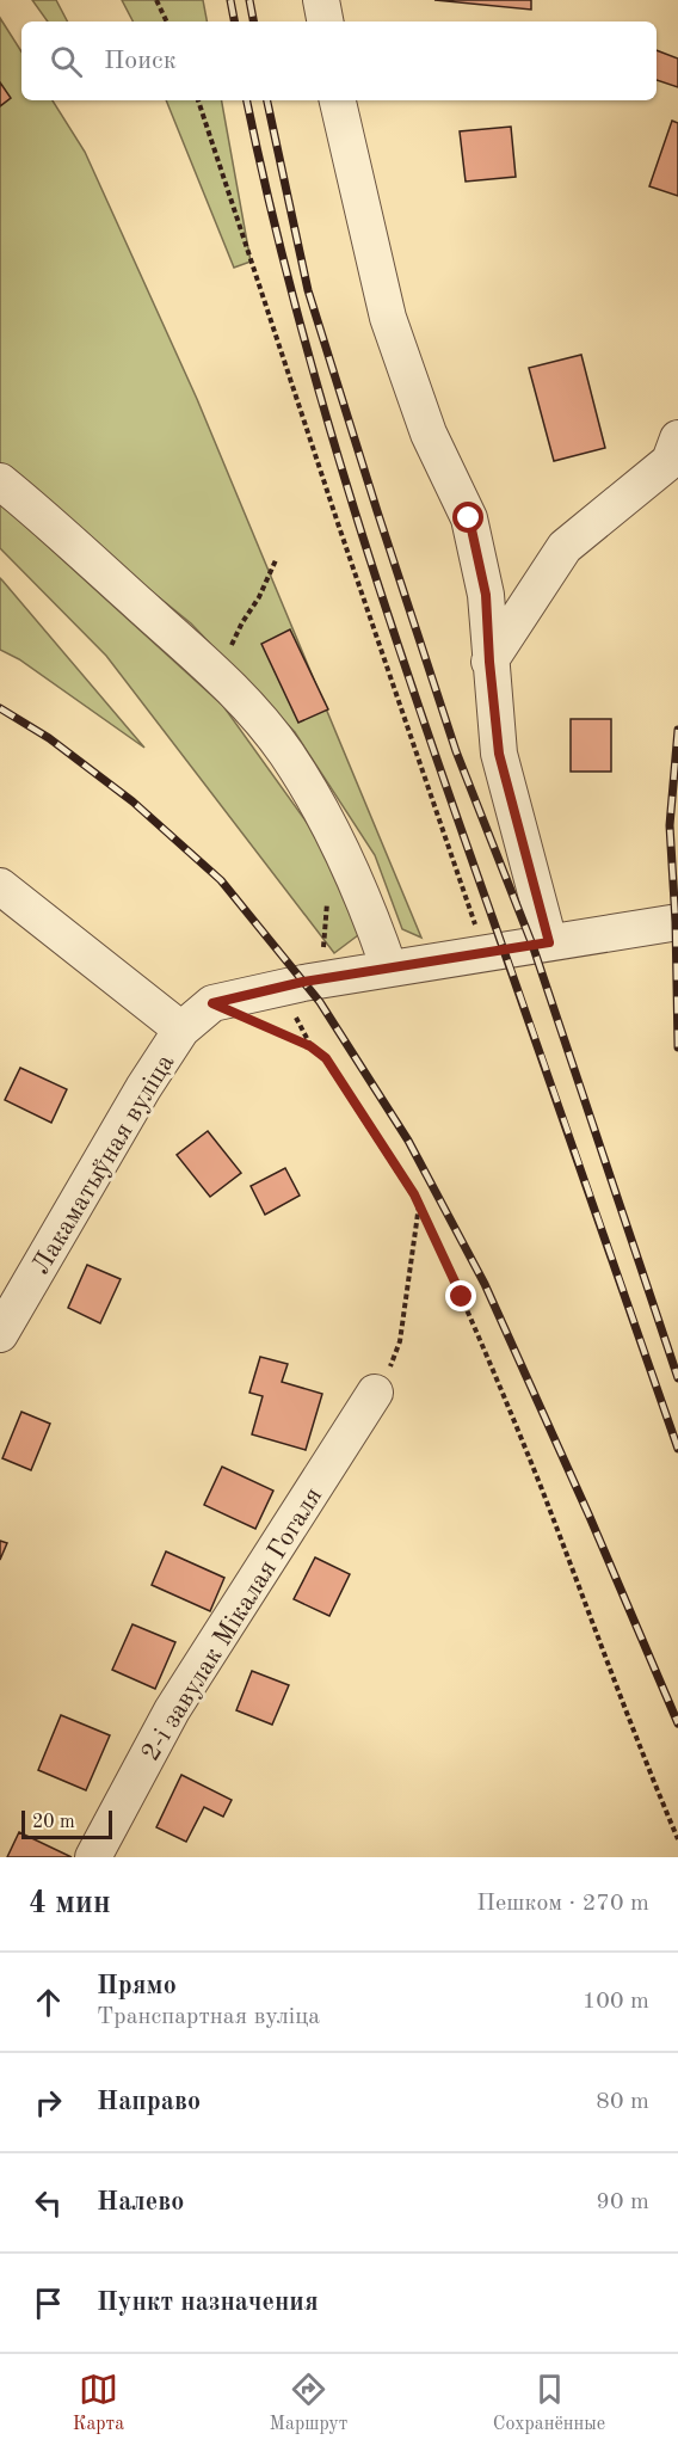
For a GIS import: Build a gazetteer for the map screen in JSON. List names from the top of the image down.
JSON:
{
  "streets": {
    "street": ["Лакаматыўная вуліца", "2-і завулак Мікалая Гогаля"]
  },
  "scale_bar": "20 m",
  "page": {
    "search": "Поиск",
    "scale": "20 m",
    "heading": ["4 мин", "Пешком · 270 m"],
    "list": [
      ["Прямо", "Транспартная вуліца", "100 m"],
      ["Направо", "80 m"],
      ["Налево", "90 m"],
      "Пункт назначения"
    ],
    "nav": ["Карта", "Маршрут", "Сохранённые"]
  }
}
